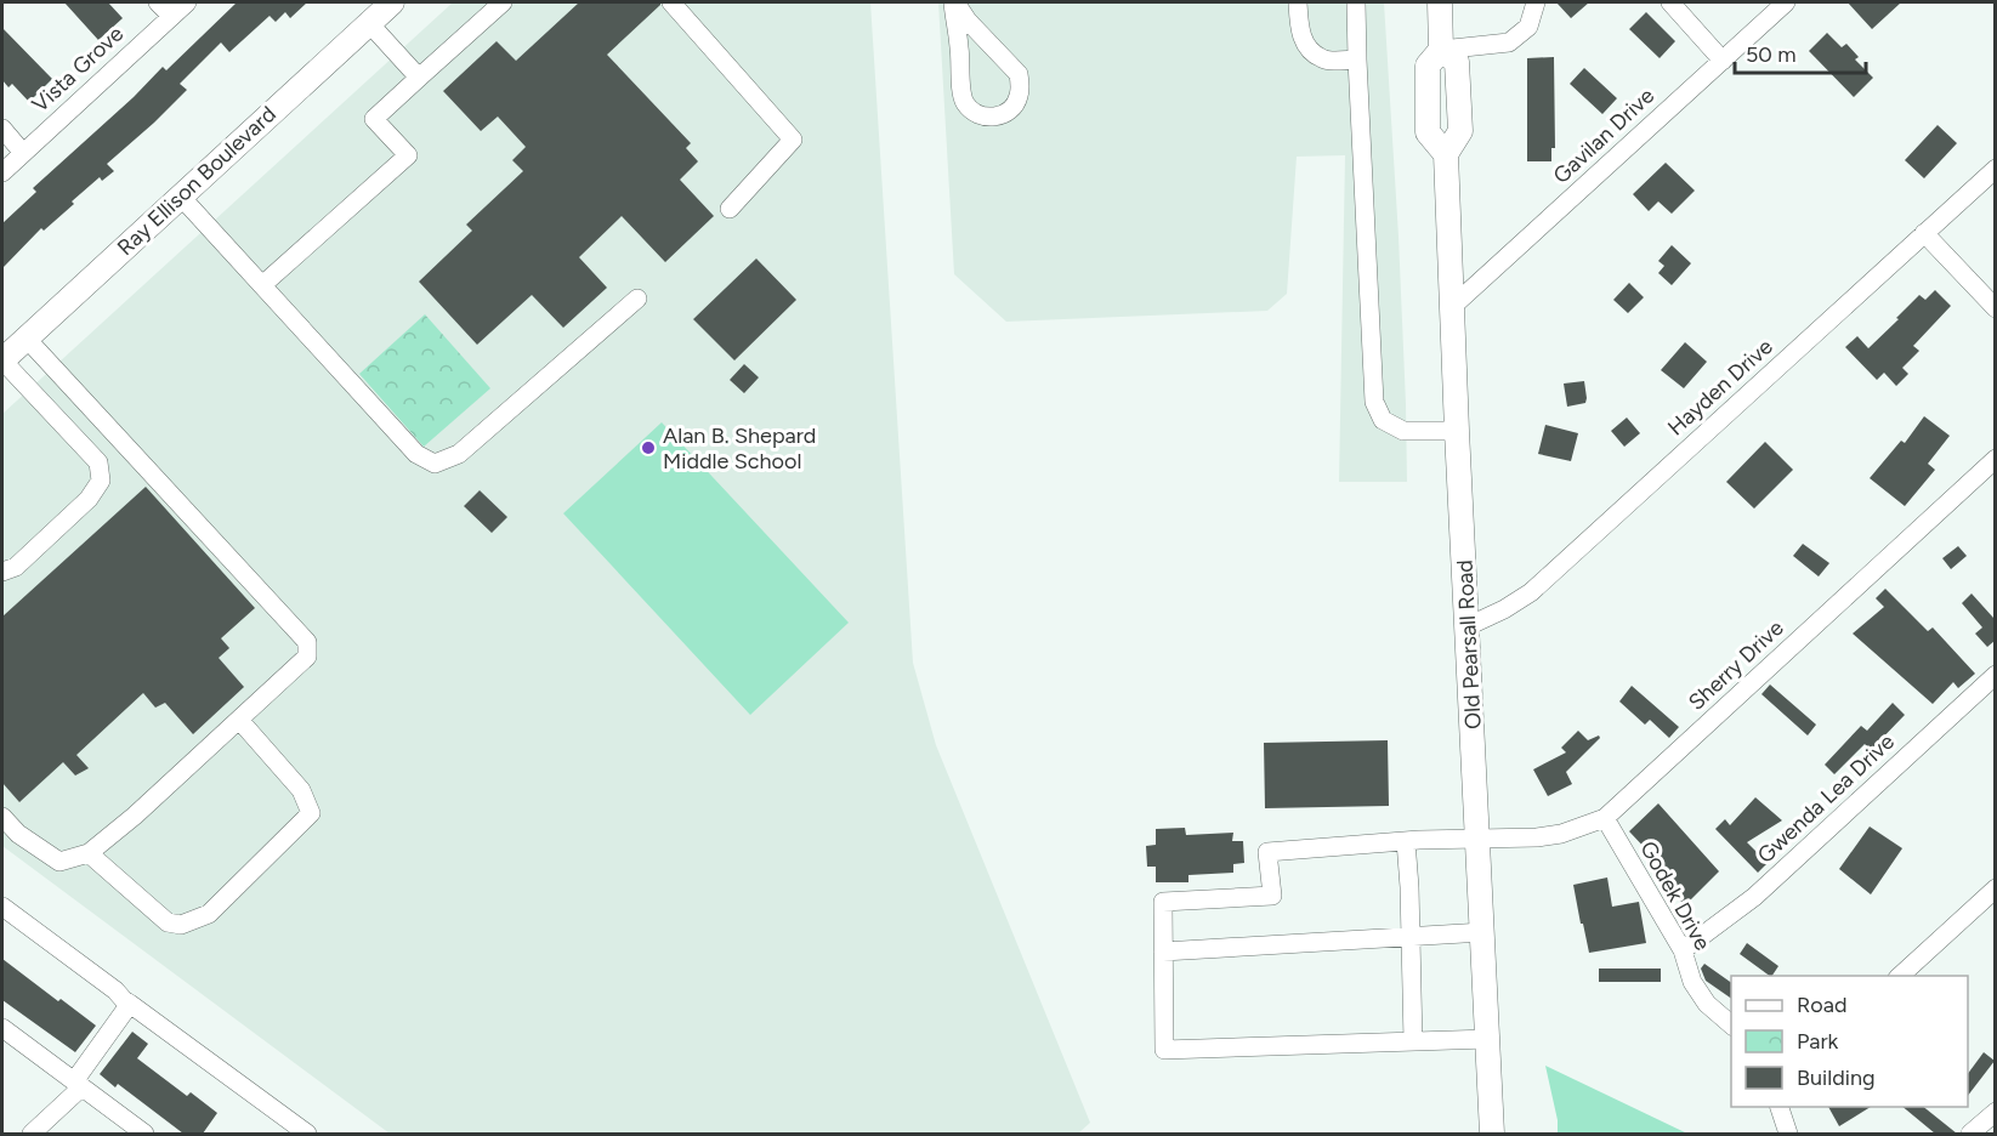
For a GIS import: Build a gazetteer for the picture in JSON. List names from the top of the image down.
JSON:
{
  "streets": {
    "main road": ["Ray Ellison Boulevard", "Old Pearsall Road"],
    "street": [
      "Vista Grove",
      "Gavilan Drive",
      "Hayden Drive",
      "Sherry Drive",
      "Gwenda Lea Drive",
      "Godek Drive"
    ]
  },
  "crossings": [
    ["Gavilan Drive", "Old Pearsall Road"],
    ["Hayden Drive", "Old Pearsall Road"],
    ["Old Pearsall Road", "Sherry Drive"],
    ["Sherry Drive", "Godek Drive"],
    ["Gwenda Lea Drive", "Godek Drive"]
  ],
  "places": ["Alan B. Shepard Middle School"],
  "legend": ["Road", "Park", "Building"],
  "scale_bar": "50 m"
}
